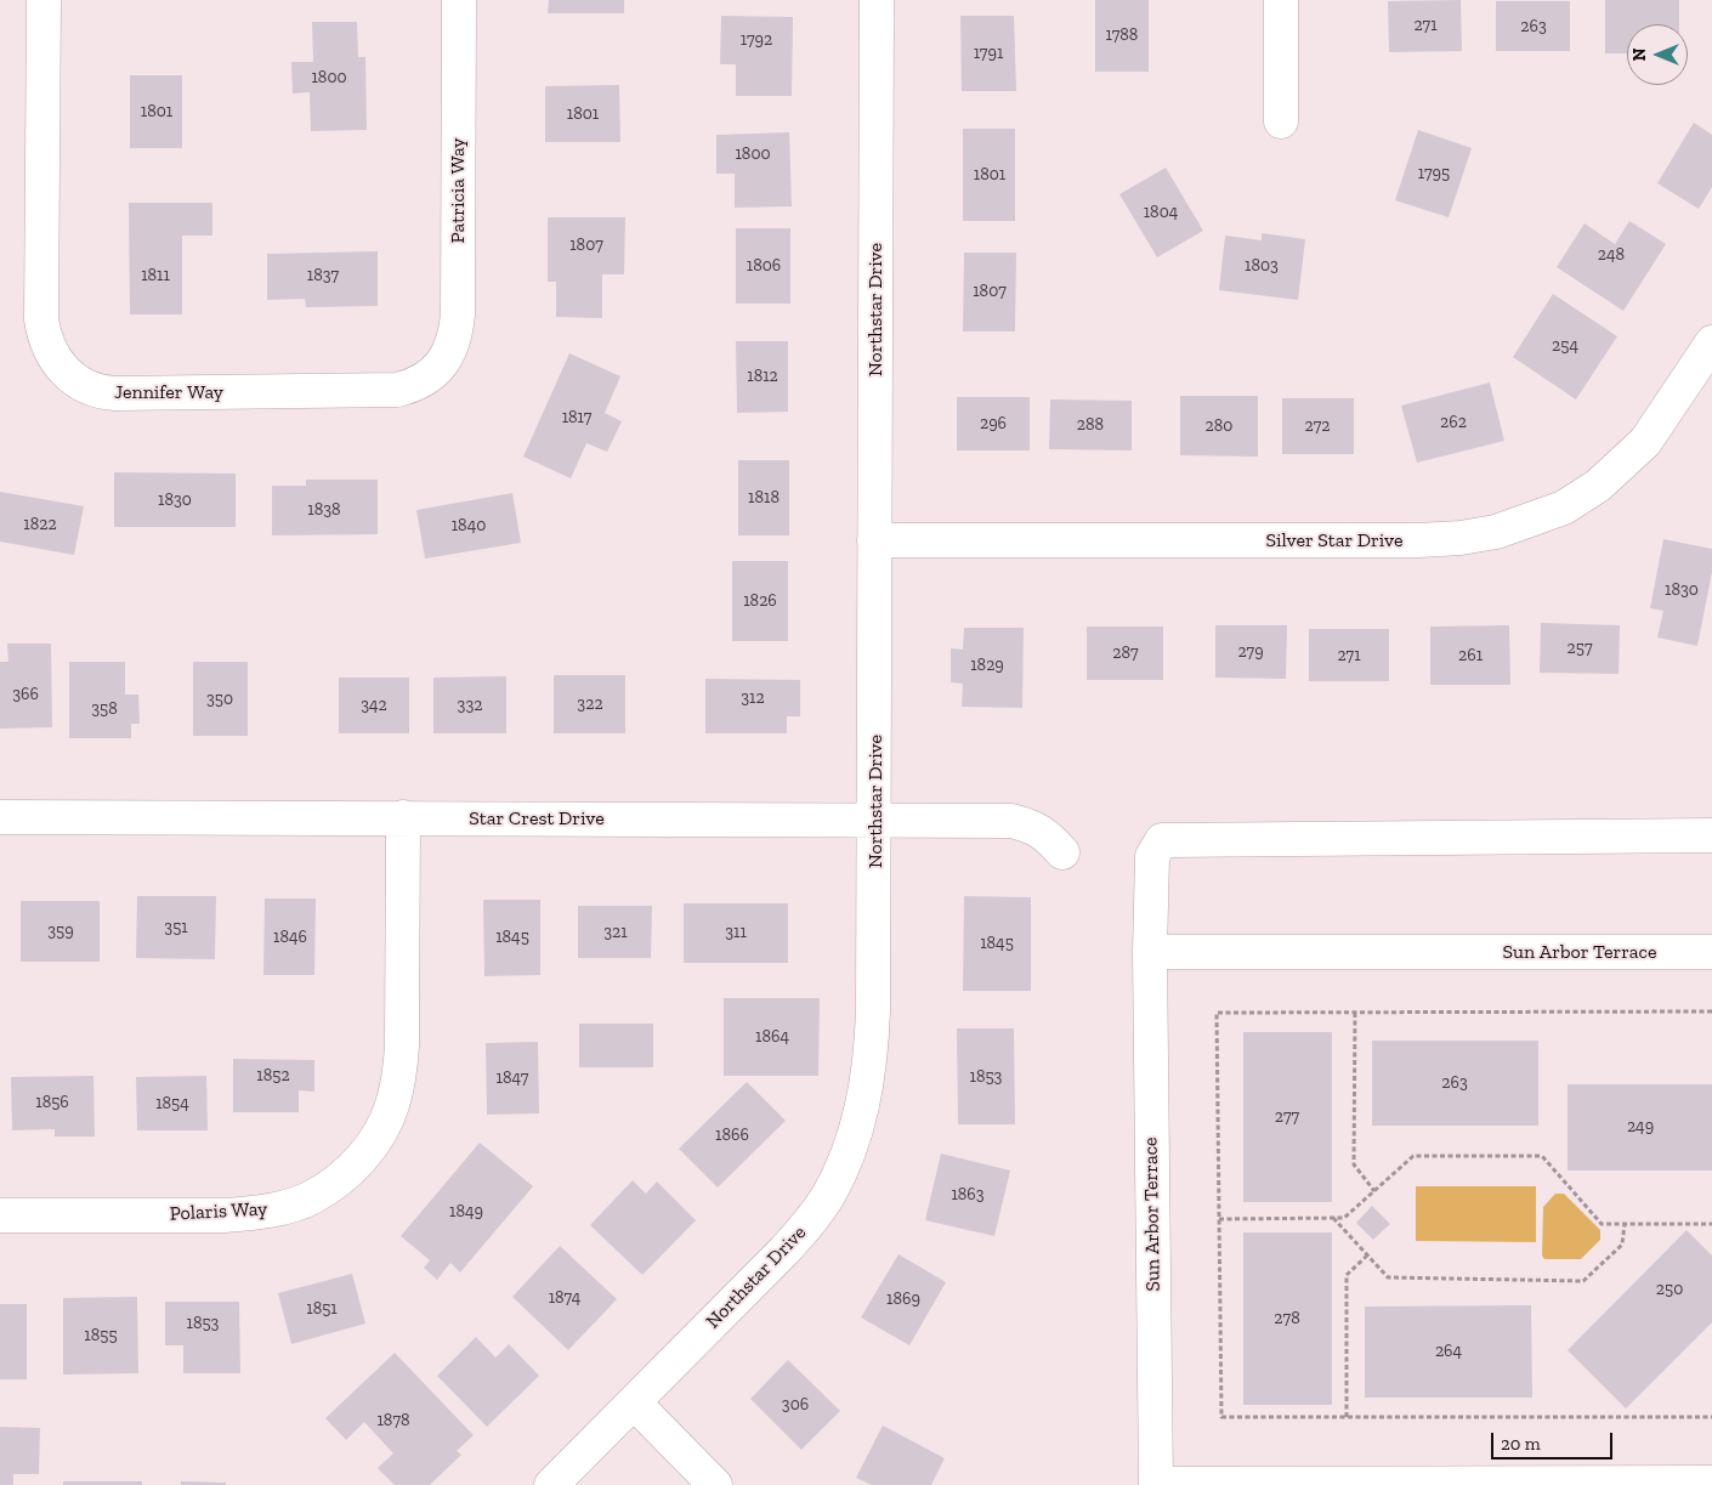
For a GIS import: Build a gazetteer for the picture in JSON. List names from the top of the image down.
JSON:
{
  "streets": {
    "street": [
      "Patricia Way",
      "Northstar Drive",
      "Jennifer Way",
      "Silver Star Drive",
      "Star Crest Drive",
      "Sun Arbor Terrace",
      "Polaris Way"
    ]
  },
  "crossings": [
    ["Patricia Way", "Jennifer Way"],
    ["Northstar Drive", "Silver Star Drive"],
    ["Northstar Drive", "Star Crest Drive"],
    ["Star Crest Drive", "Polaris Way"]
  ],
  "house_numbers": [
    "271",
    "263",
    "1788",
    "1792",
    "1791",
    "1800",
    "1801",
    "1801",
    "1800",
    "1795",
    "1801",
    "1804",
    "1807",
    "248",
    "1806",
    "1803",
    "1811",
    "1837",
    "1807",
    "254",
    "1812",
    "1817",
    "262",
    "296",
    "288",
    "280",
    "272",
    "1818",
    "1830",
    "1838",
    "1822",
    "1840",
    "1830",
    "1826",
    "257",
    "279",
    "287",
    "271",
    "261",
    "1829",
    "366",
    "312",
    "350",
    "322",
    "342",
    "332",
    "358",
    "351",
    "359",
    "321",
    "311",
    "1846",
    "1845",
    "1845",
    "1864",
    "1852",
    "1853",
    "1847",
    "263",
    "1856",
    "1854",
    "277",
    "249",
    "1866",
    "1863",
    "1849",
    "250",
    "1874",
    "1869",
    "1851",
    "278",
    "1853",
    "1855",
    "264",
    "306",
    "1878"
  ],
  "scale_bar": "20 m",
  "north": "left"
}
